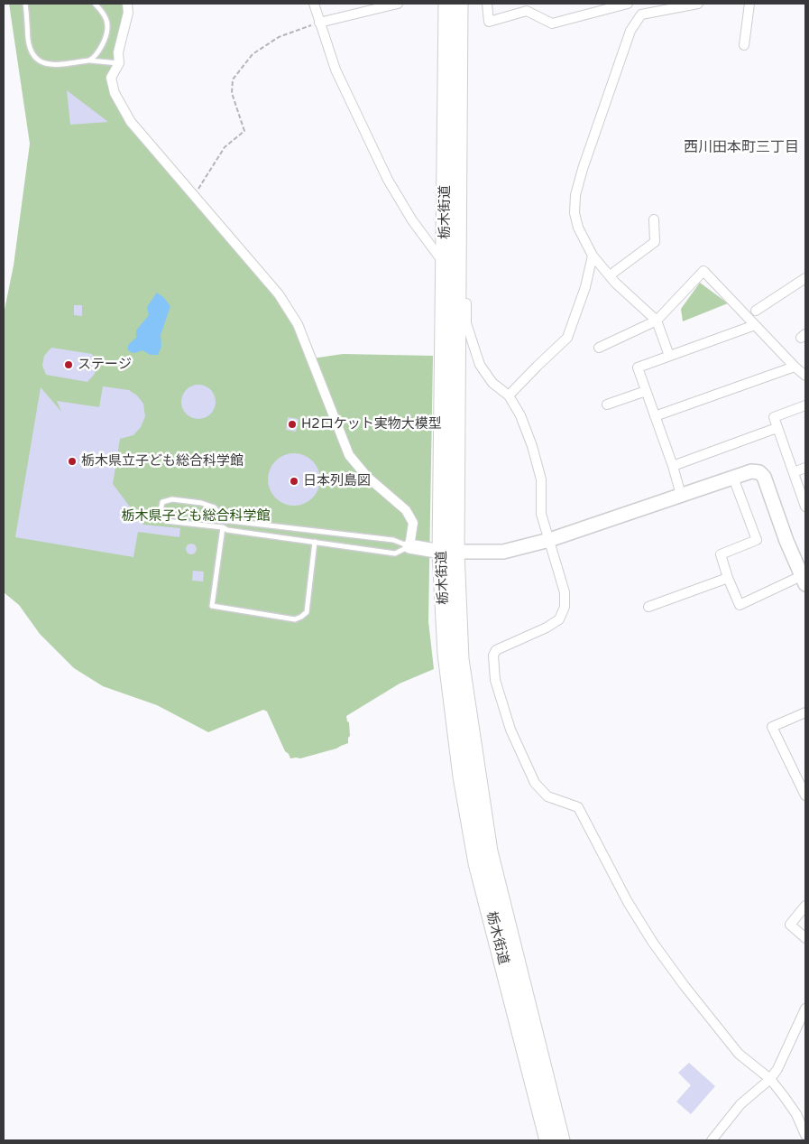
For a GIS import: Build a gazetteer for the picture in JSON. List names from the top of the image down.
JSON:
{
  "streets": {
    "highway": ["栃木街道"]
  },
  "districts": ["西川田本町三丁目"],
  "parks": ["栃木県子ども総合科学館"],
  "places": [
    "ステージ",
    "H2ロケット実物大模型",
    "栃木県立子ども総合科学館",
    "日本列島図"
  ]
}
